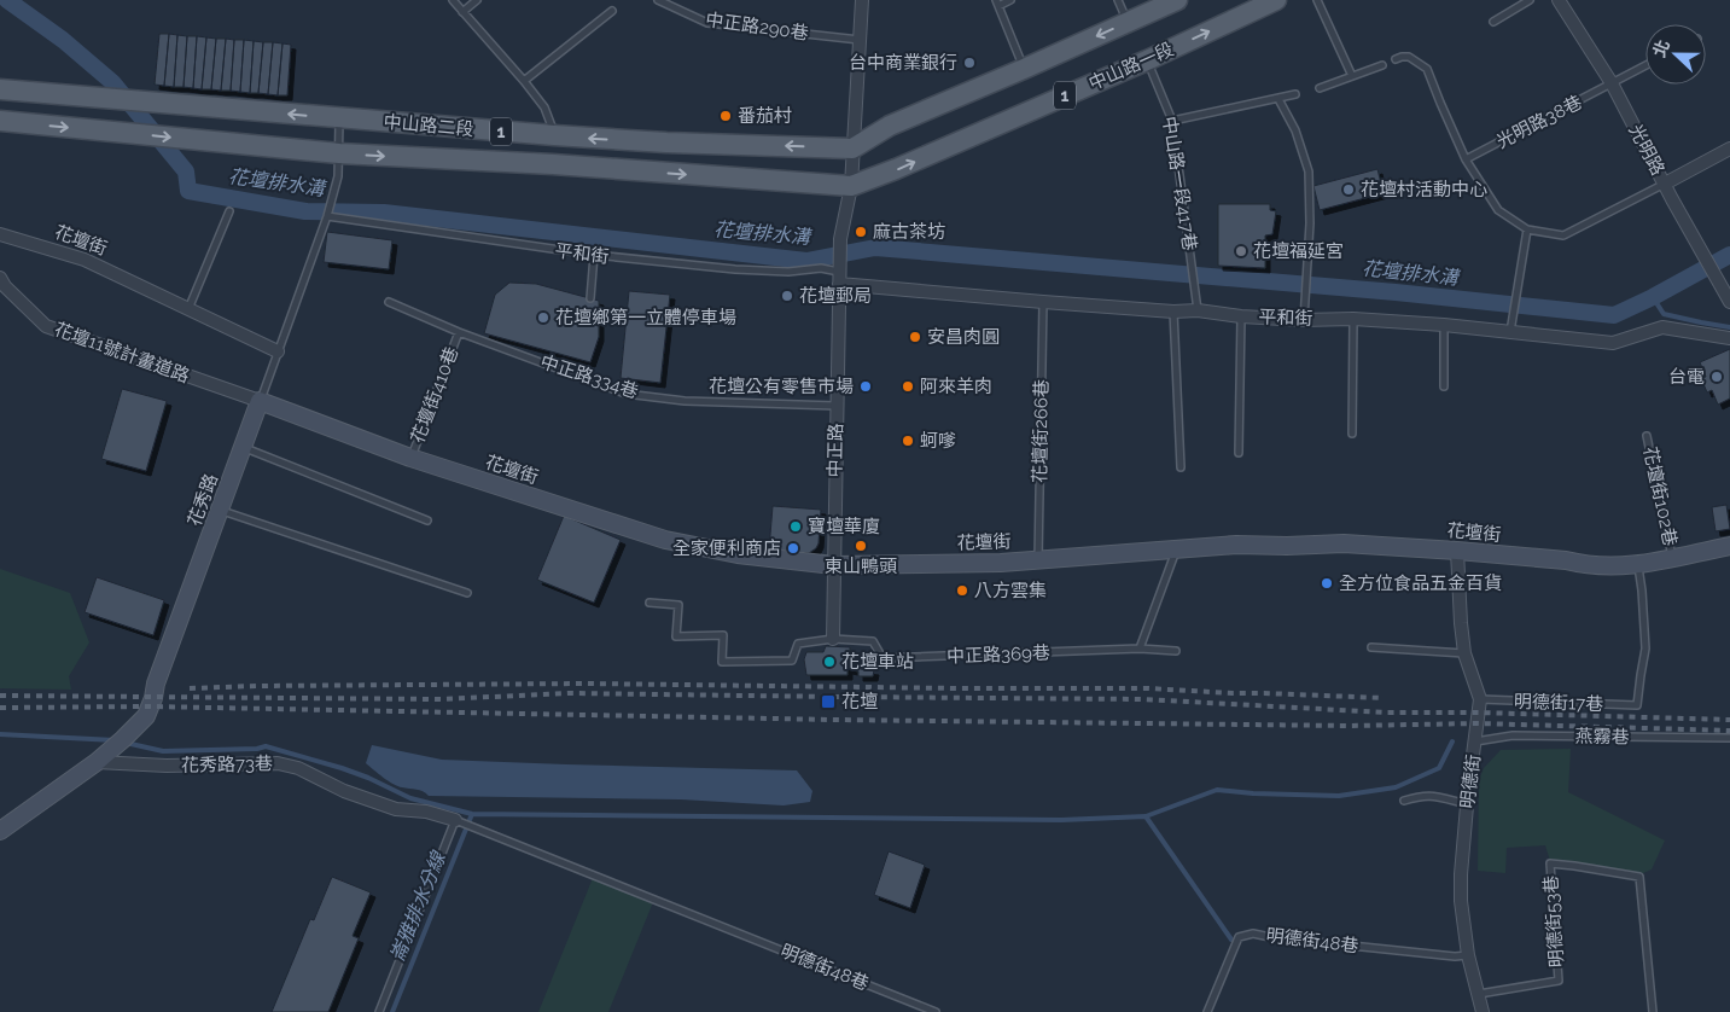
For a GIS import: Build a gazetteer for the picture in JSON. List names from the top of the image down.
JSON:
{
  "streets": {
    "main road": ["中山路一段", "1", "中山路二段"],
    "street": [
      "光明路",
      "花壇街",
      "平和街",
      "花壇11號計畫道路",
      "中正路",
      "花秀路",
      "花秀路73巷",
      "明德街"
    ],
    "lane": [
      "中正路290巷",
      "光明路38巷",
      "中山路一段417巷",
      "中正路334巷",
      "花壇街410巷",
      "花壇街266巷",
      "花壇街102巷",
      "中正路369巷",
      "明德街17巷",
      "燕霧巷",
      "明德街53巷",
      "明德街48巷"
    ]
  },
  "crossings": [
    ["中山路一段", "中山路二段"],
    ["中山路一段", "中山路一段417巷"],
    ["中山路一段", "中正路"],
    ["1", "中山路二段"],
    ["光明路38巷", "光明路"],
    ["中山路二段", "中正路"],
    ["中山路二段", "花秀路"],
    ["中山路一段417巷", "平和街"],
    ["花壇街", "花壇11號計畫道路"],
    ["花壇街", "花壇街410巷"],
    ["花壇街", "花壇街266巷"],
    ["花壇街", "中正路"],
    ["花壇街", "花壇街102巷"],
    ["花壇街", "花秀路"],
    ["花壇街", "明德街17巷"],
    ["花壇街", "明德街"],
    ["平和街", "花壇街266巷"],
    ["平和街", "中正路"],
    ["平和街", "花秀路"],
    ["花壇11號計畫道路", "花秀路"],
    ["中正路334巷", "花壇街410巷"],
    ["中正路334巷", "中正路"],
    ["中正路", "中正路369巷"],
    ["花秀路", "花秀路73巷"],
    ["明德街17巷", "明德街"],
    ["燕霧巷", "明德街"],
    ["花秀路73巷", "明德街48巷"],
    ["明德街", "明德街53巷"],
    ["明德街", "明德街48巷"]
  ],
  "water": ["花壇排水溝", "崙雅排水分線"],
  "places": {
    "other": [
      "台中商業銀行",
      "番茄村",
      "花壇村活動中心",
      "麻古茶坊",
      "花壇福延宮",
      "花壇郵局",
      "花壇鄉第一立體停車場",
      "安昌肉圓",
      "台電",
      "花壇公有零售市場",
      "阿來羊肉",
      "蚵嗲",
      "寶壇華廈",
      "東山鴨頭",
      "全家便利商店",
      "全方位食品五金百貨",
      "八方雲集",
      "花壇車站"
    ],
    "transit": ["花壇"]
  },
  "north": "left"
}
